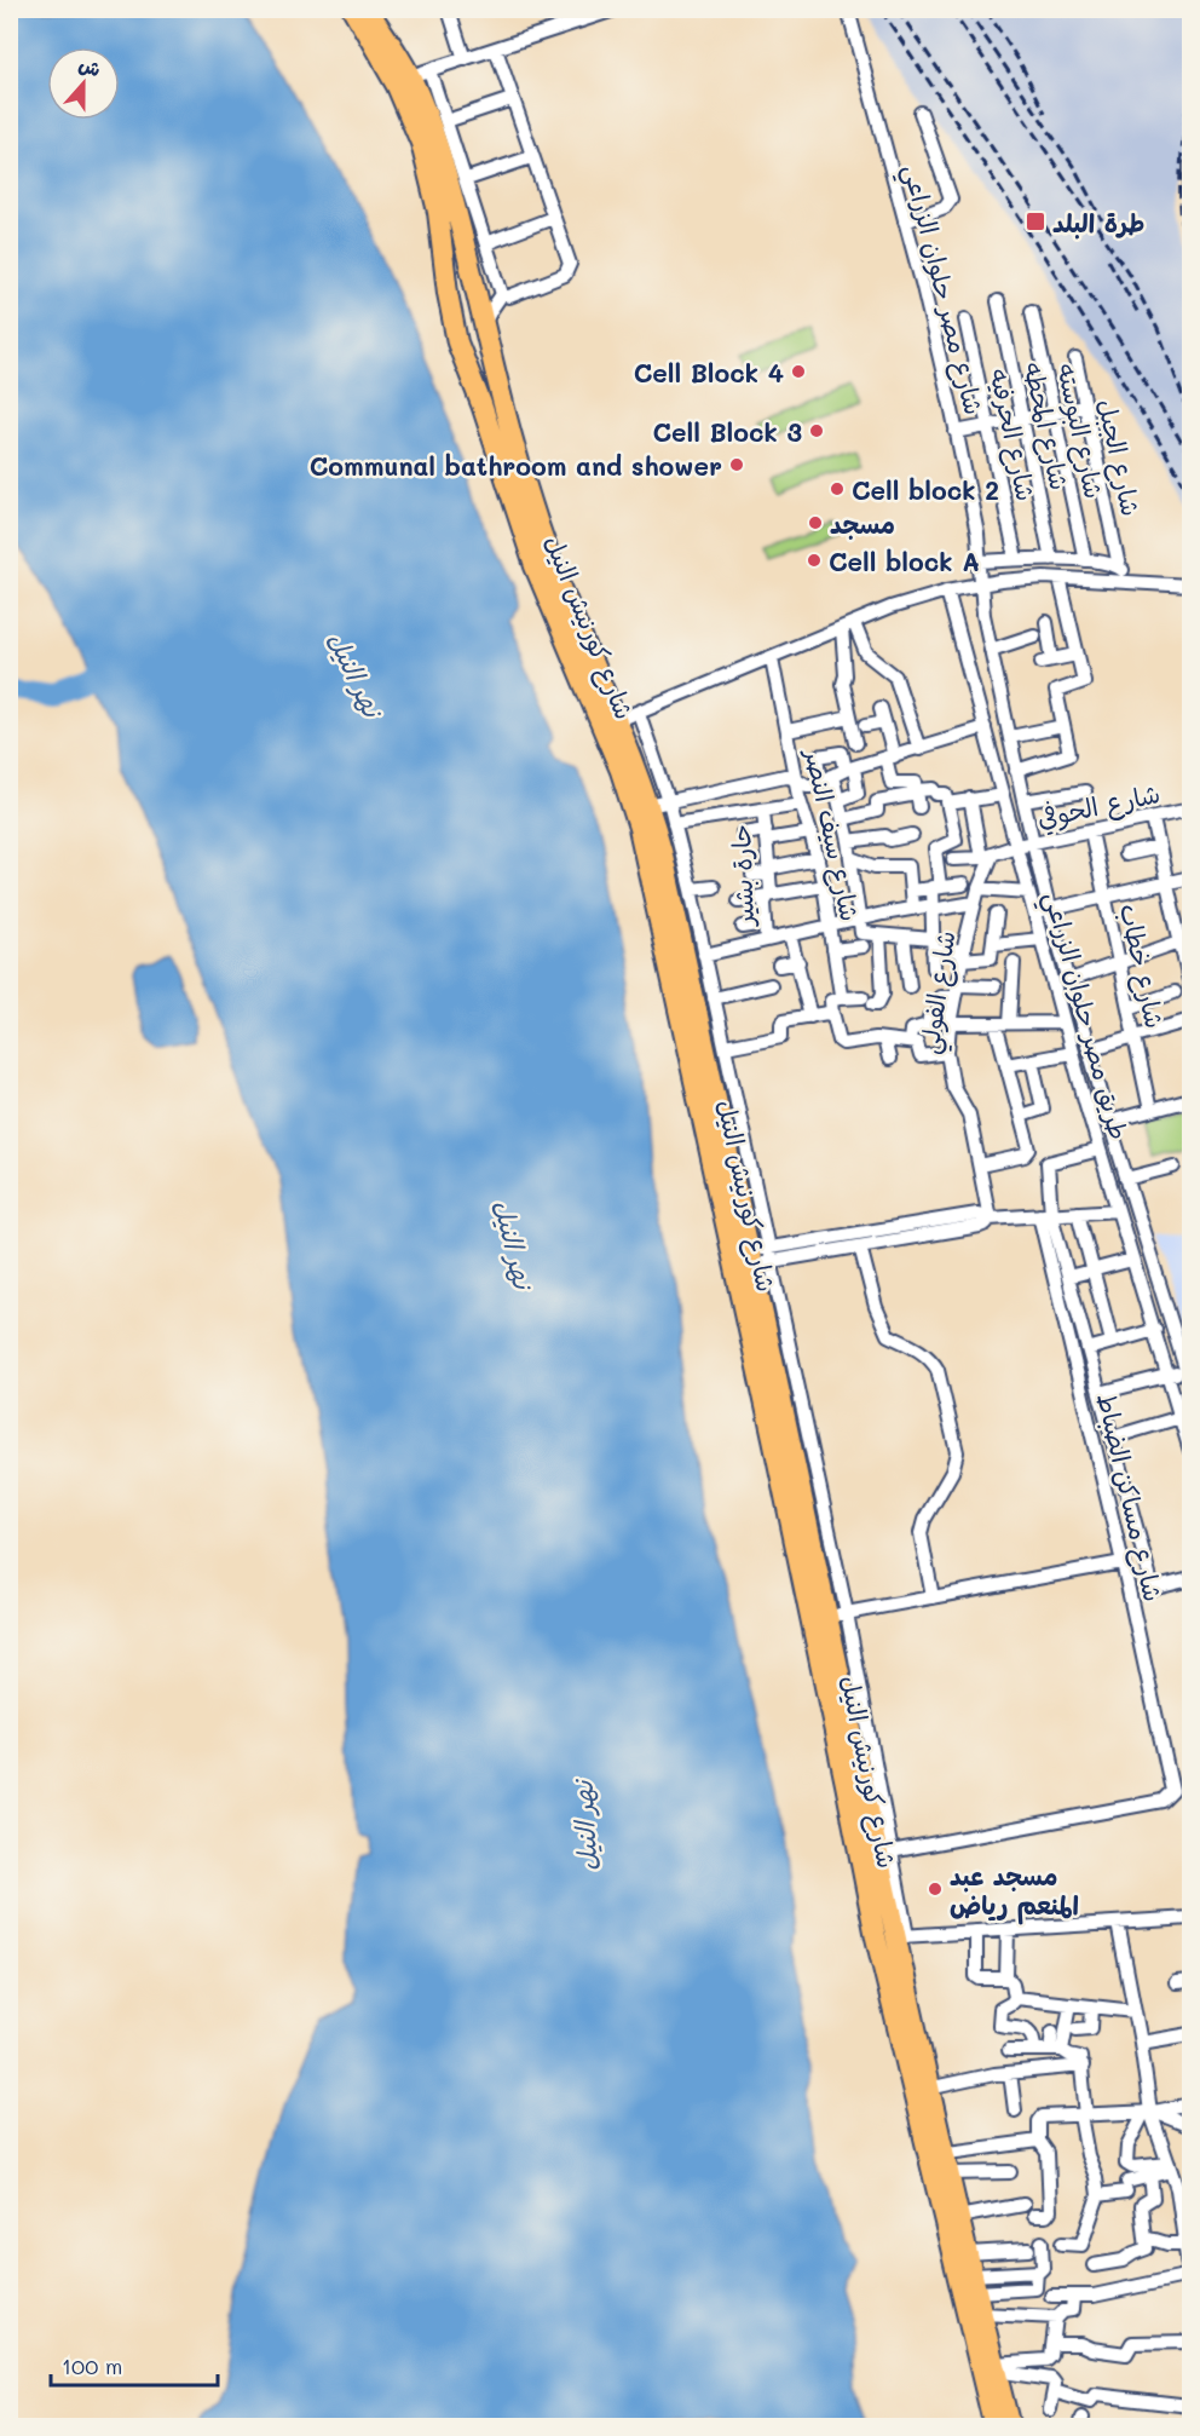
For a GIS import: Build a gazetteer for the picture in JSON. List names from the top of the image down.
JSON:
{
  "streets": {
    "highway": ["شارع كورنيش النيل"],
    "street": [
      "شارع مصر حلوان الزراعي",
      "شارع المحطه",
      "شارع البوسته",
      "شارع الحرفيه",
      "شارع الجبل",
      "شارع الحوفي",
      "شارع سيف النصر",
      "حارة بشير",
      "شارع خطاب",
      "شارع الفولي",
      "طريق مصر حلوان الزراعي",
      "شارع مساكن الضباط"
    ]
  },
  "crossings": [
    ["شارع مصر حلوان الزراعي", "طريق مصر حلوان الزراعي"],
    ["شارع كورنيش النيل", "شارع مساكن الضباط"],
    ["شارع الحوفي", "شارع خطاب"],
    ["شارع الحوفي", "شارع الفولي"],
    ["شارع الحوفي", "طريق مصر حلوان الزراعي"]
  ],
  "water": ["نهر النيل"],
  "places": {
    "transit": ["طرة البلد"],
    "other": [
      "Cell Block 4",
      "Cell Block 3",
      "Communal bathroom and shower",
      "Cell block 2",
      "مسجد",
      "Cell block A",
      "مسجد عبد المنعم رياض"
    ]
  },
  "scale_bar": "100 m",
  "north": "top"
}
